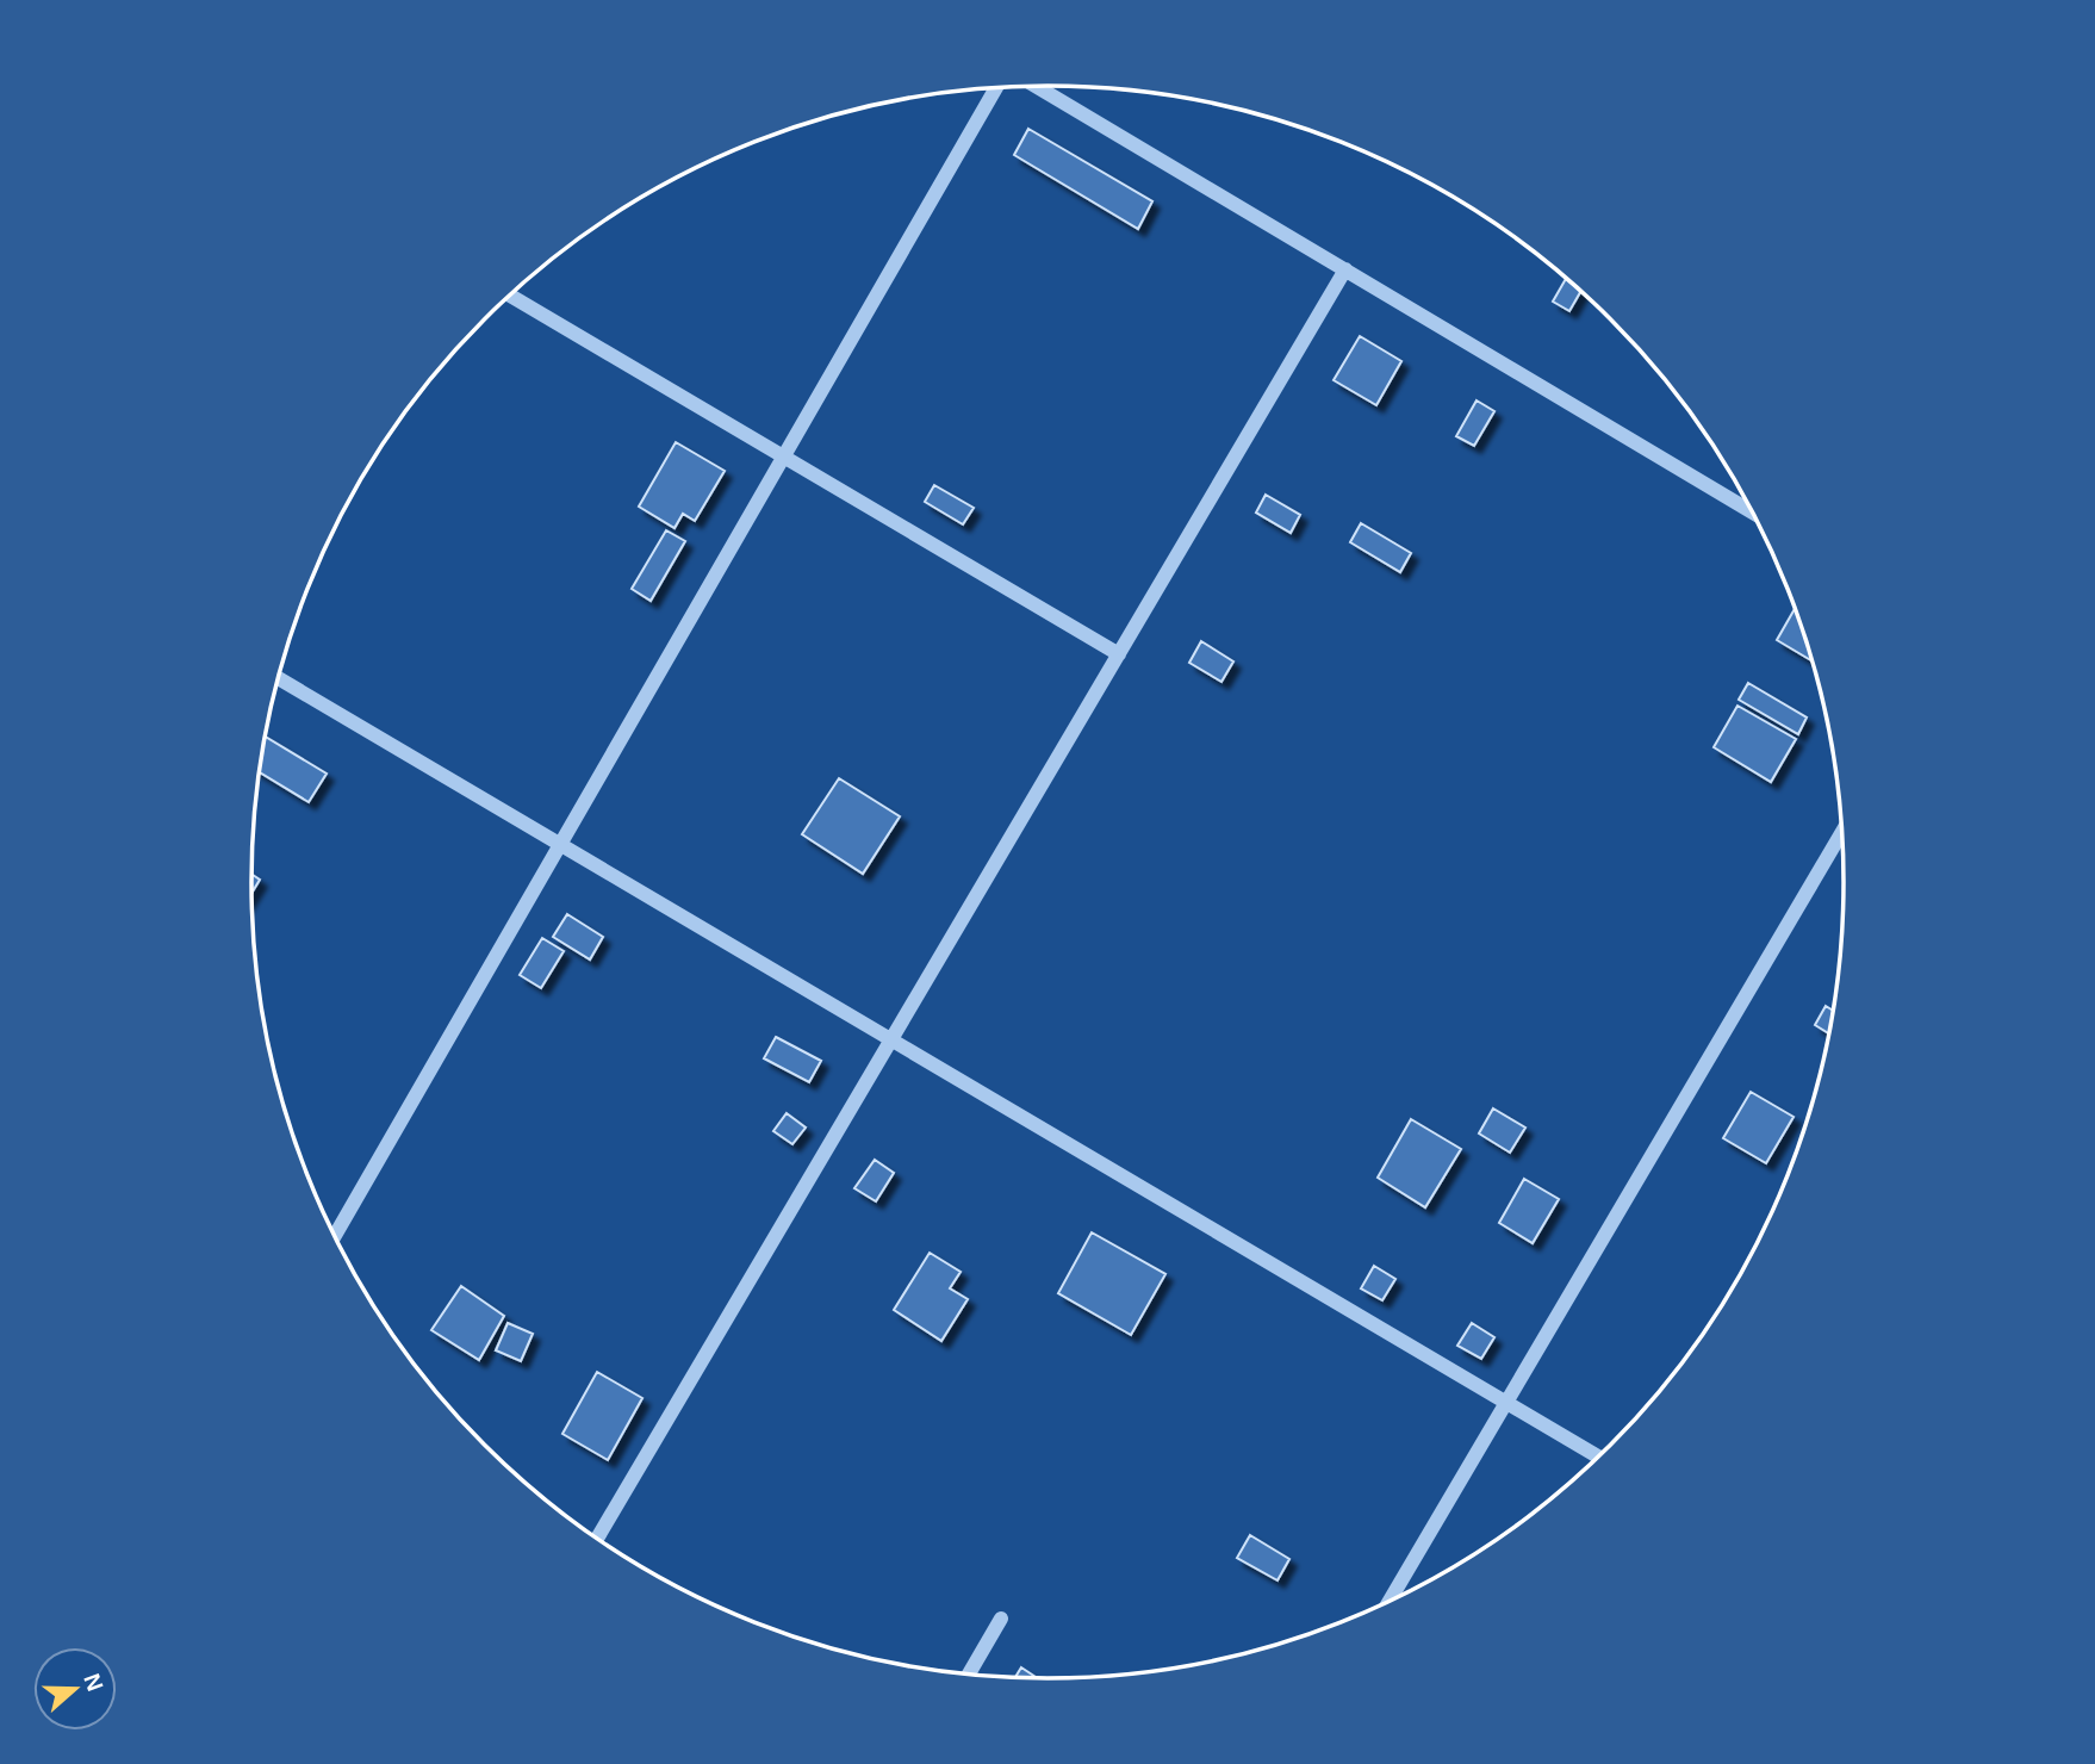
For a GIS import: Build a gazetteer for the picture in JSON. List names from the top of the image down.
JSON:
{
  "north": "right"
}
